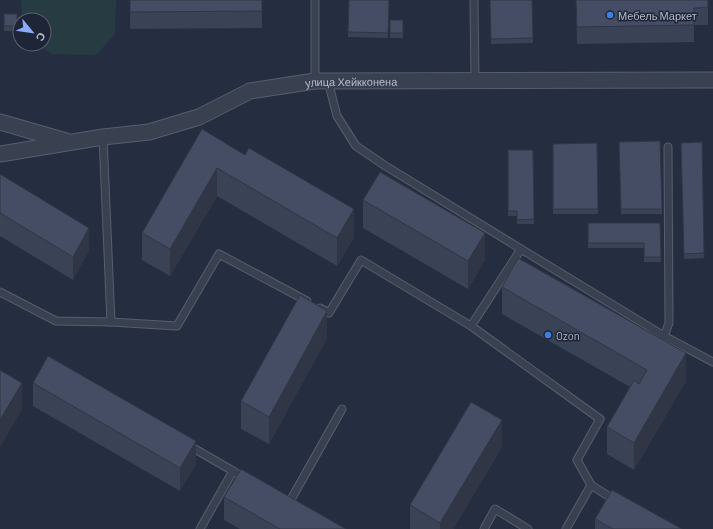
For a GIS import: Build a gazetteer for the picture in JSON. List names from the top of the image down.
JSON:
{
  "streets": {
    "street": ["улица Хейкконена"]
  },
  "places": ["Мебель Маркет", "Ozon"],
  "north": "bottom right"
}
